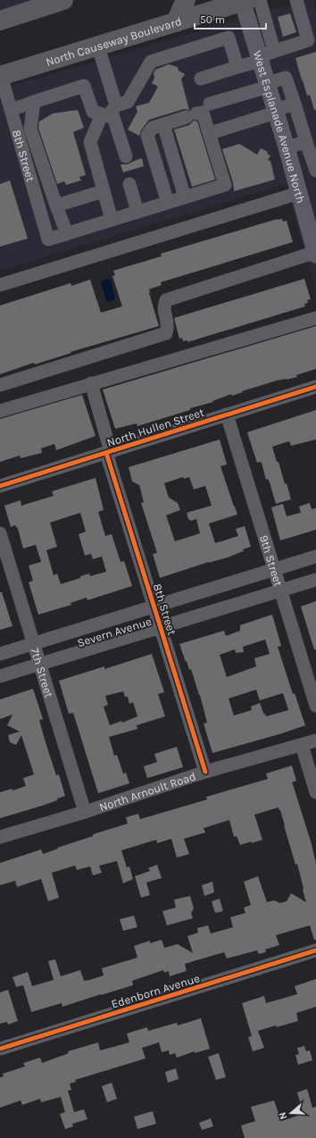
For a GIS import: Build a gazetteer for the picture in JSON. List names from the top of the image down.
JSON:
{
  "streets": {
    "highway": ["North Causeway Boulevard"],
    "main road": ["West Esplanade Avenue North"],
    "street": [
      "8th Street",
      "North Hullen Street",
      "9th Street",
      "Severn Avenue",
      "7th Street",
      "North Arnoult Road",
      "Edenborn Avenue"
    ]
  },
  "crossings": [
    ["North Causeway Boulevard", "West Esplanade Avenue North"],
    ["North Causeway Boulevard", "8th Street"],
    ["8th Street", "North Hullen Street"],
    ["8th Street", "Severn Avenue"],
    ["8th Street", "North Arnoult Road"],
    ["North Hullen Street", "9th Street"],
    ["9th Street", "Severn Avenue"],
    ["Severn Avenue", "7th Street"],
    ["7th Street", "North Arnoult Road"]
  ],
  "scale_bar": "50 m",
  "north": "left"
}
